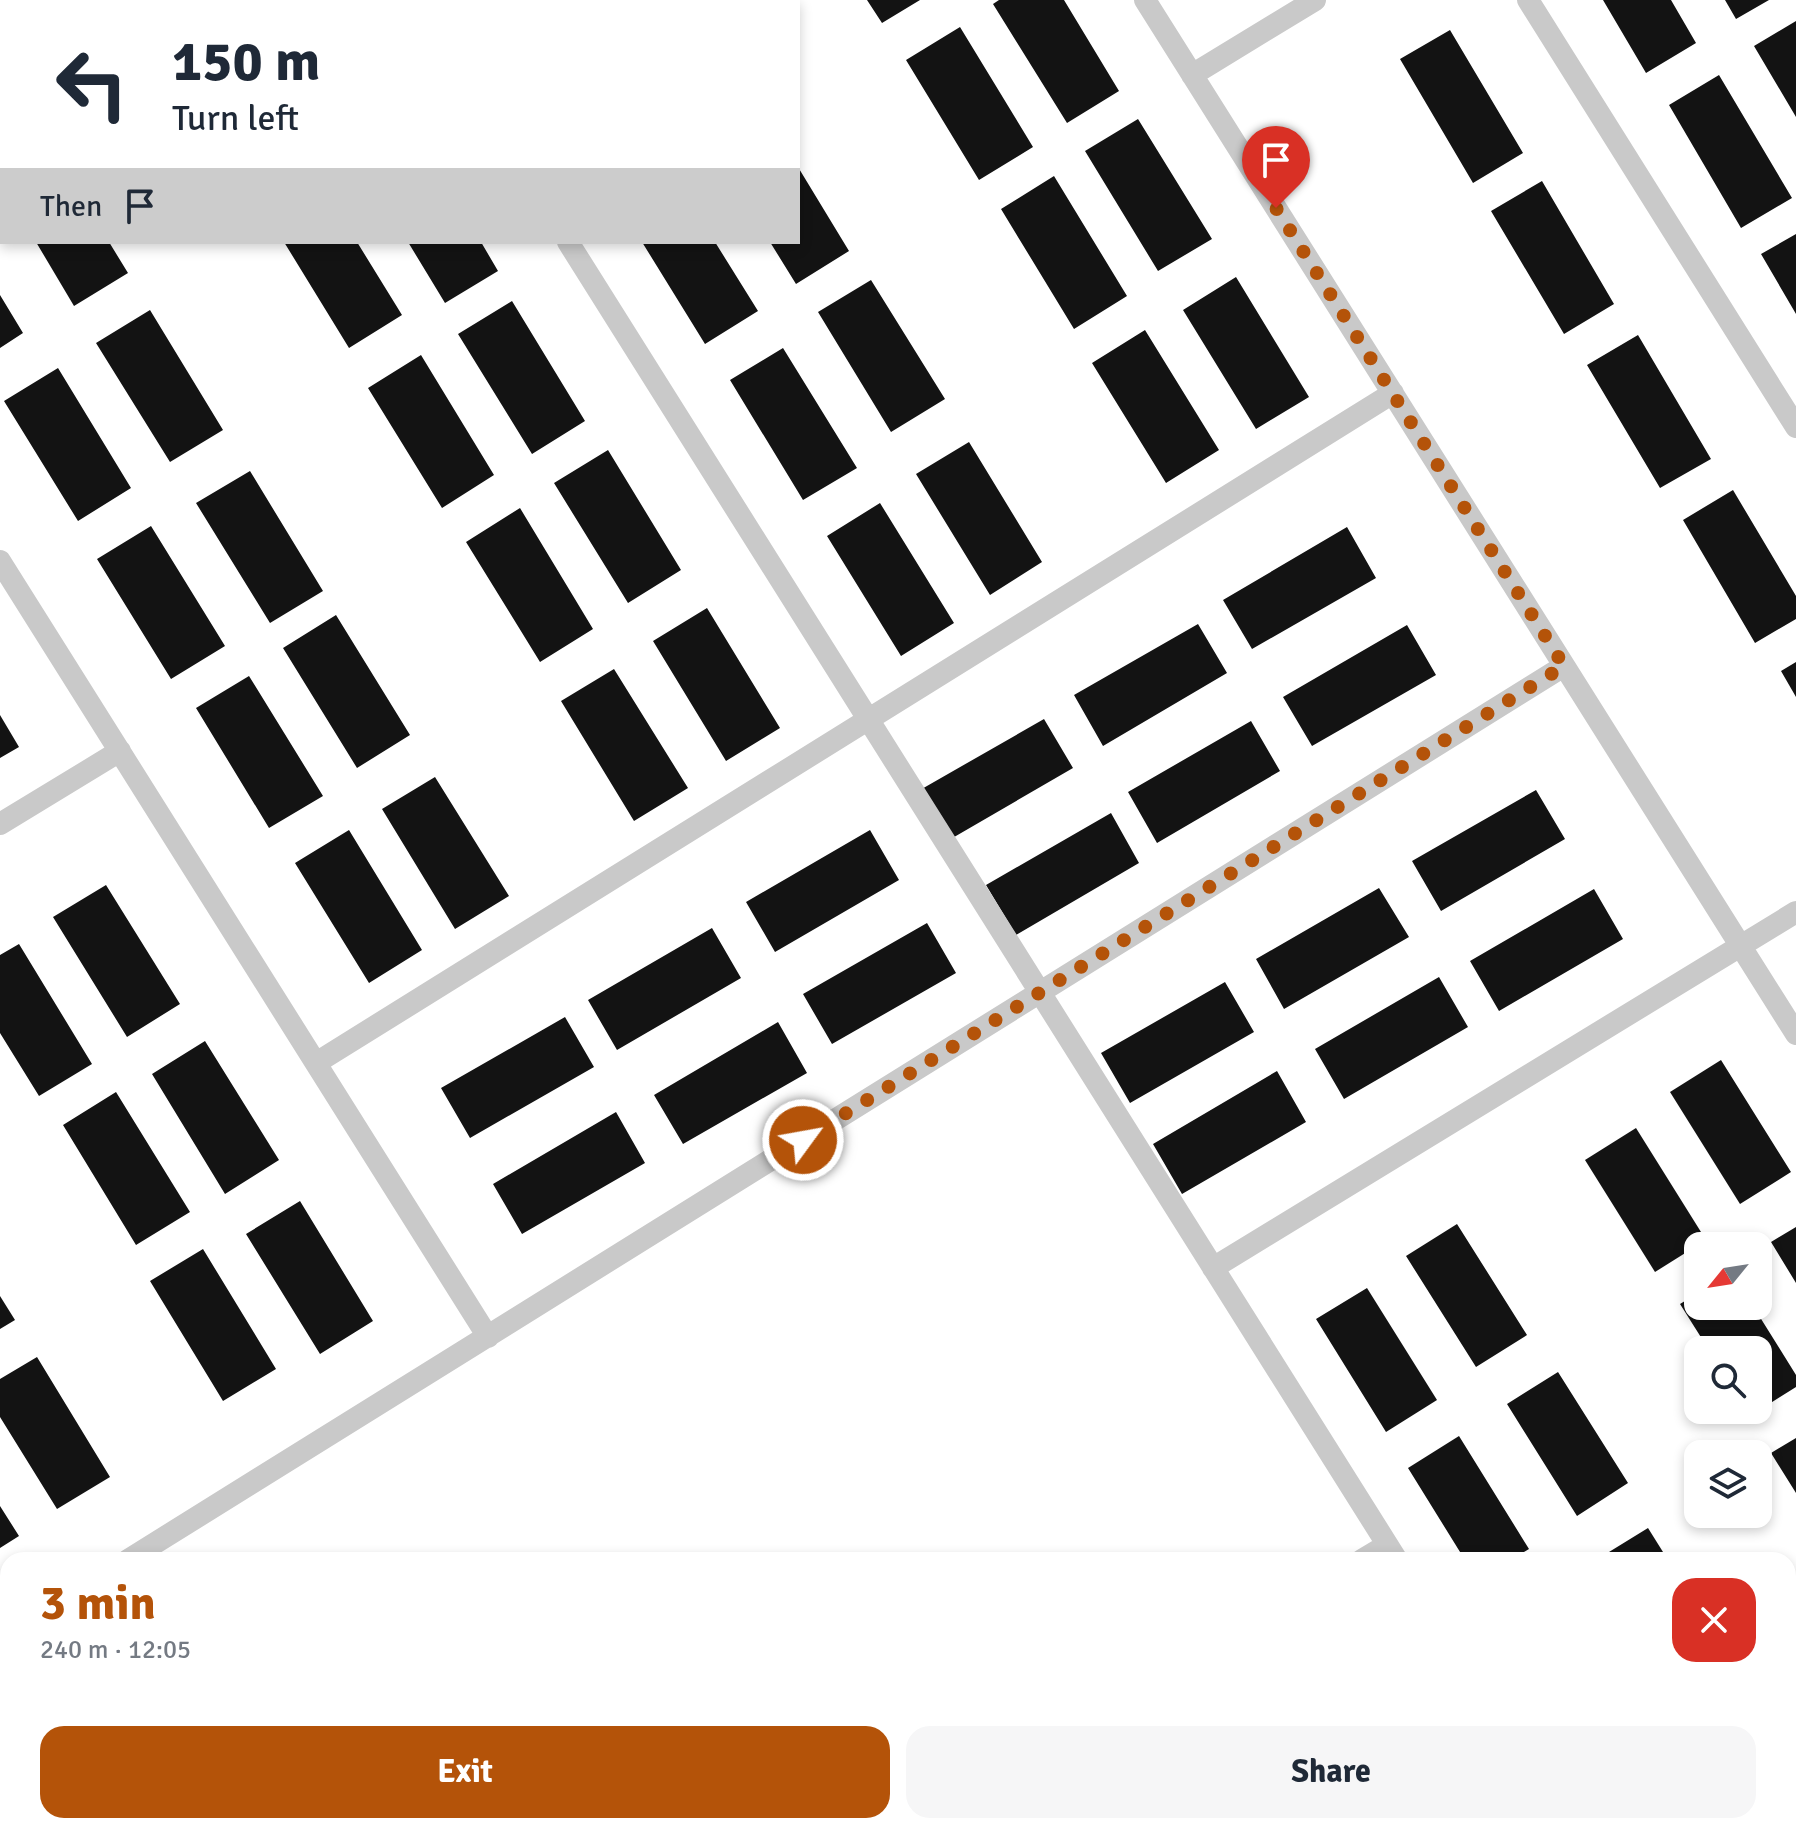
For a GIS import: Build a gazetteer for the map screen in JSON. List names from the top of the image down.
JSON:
{
  "north": "bottom left",
  "page": {
    "turn": ["150 m", "Turn left"],
    "then": "Then",
    "heading": ["3 min", "240 m · 12:05"],
    "buttons": ["Exit", "Share"]
  }
}
